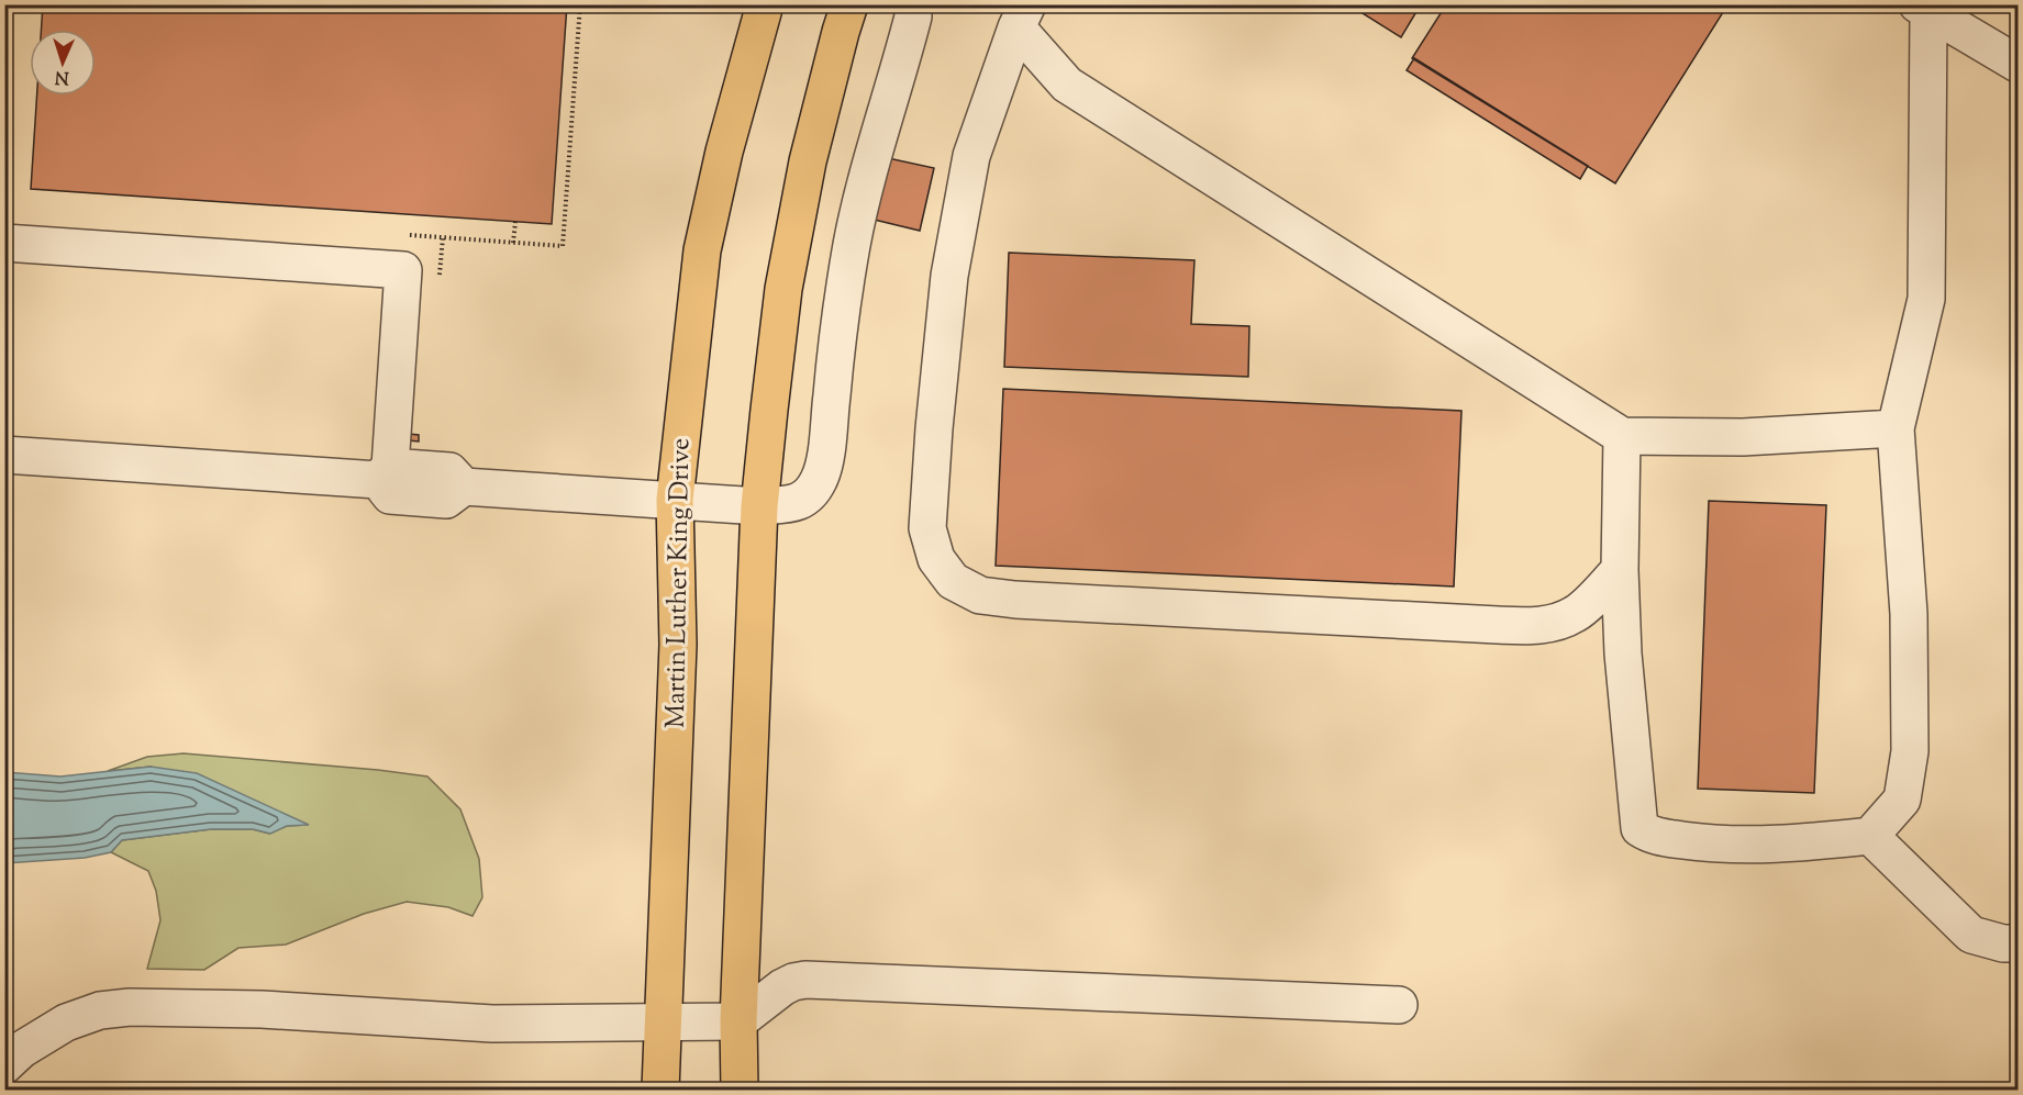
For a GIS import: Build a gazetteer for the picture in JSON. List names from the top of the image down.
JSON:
{
  "streets": {
    "main road": ["Martin Luther King Drive"]
  },
  "north": "bottom"
}
